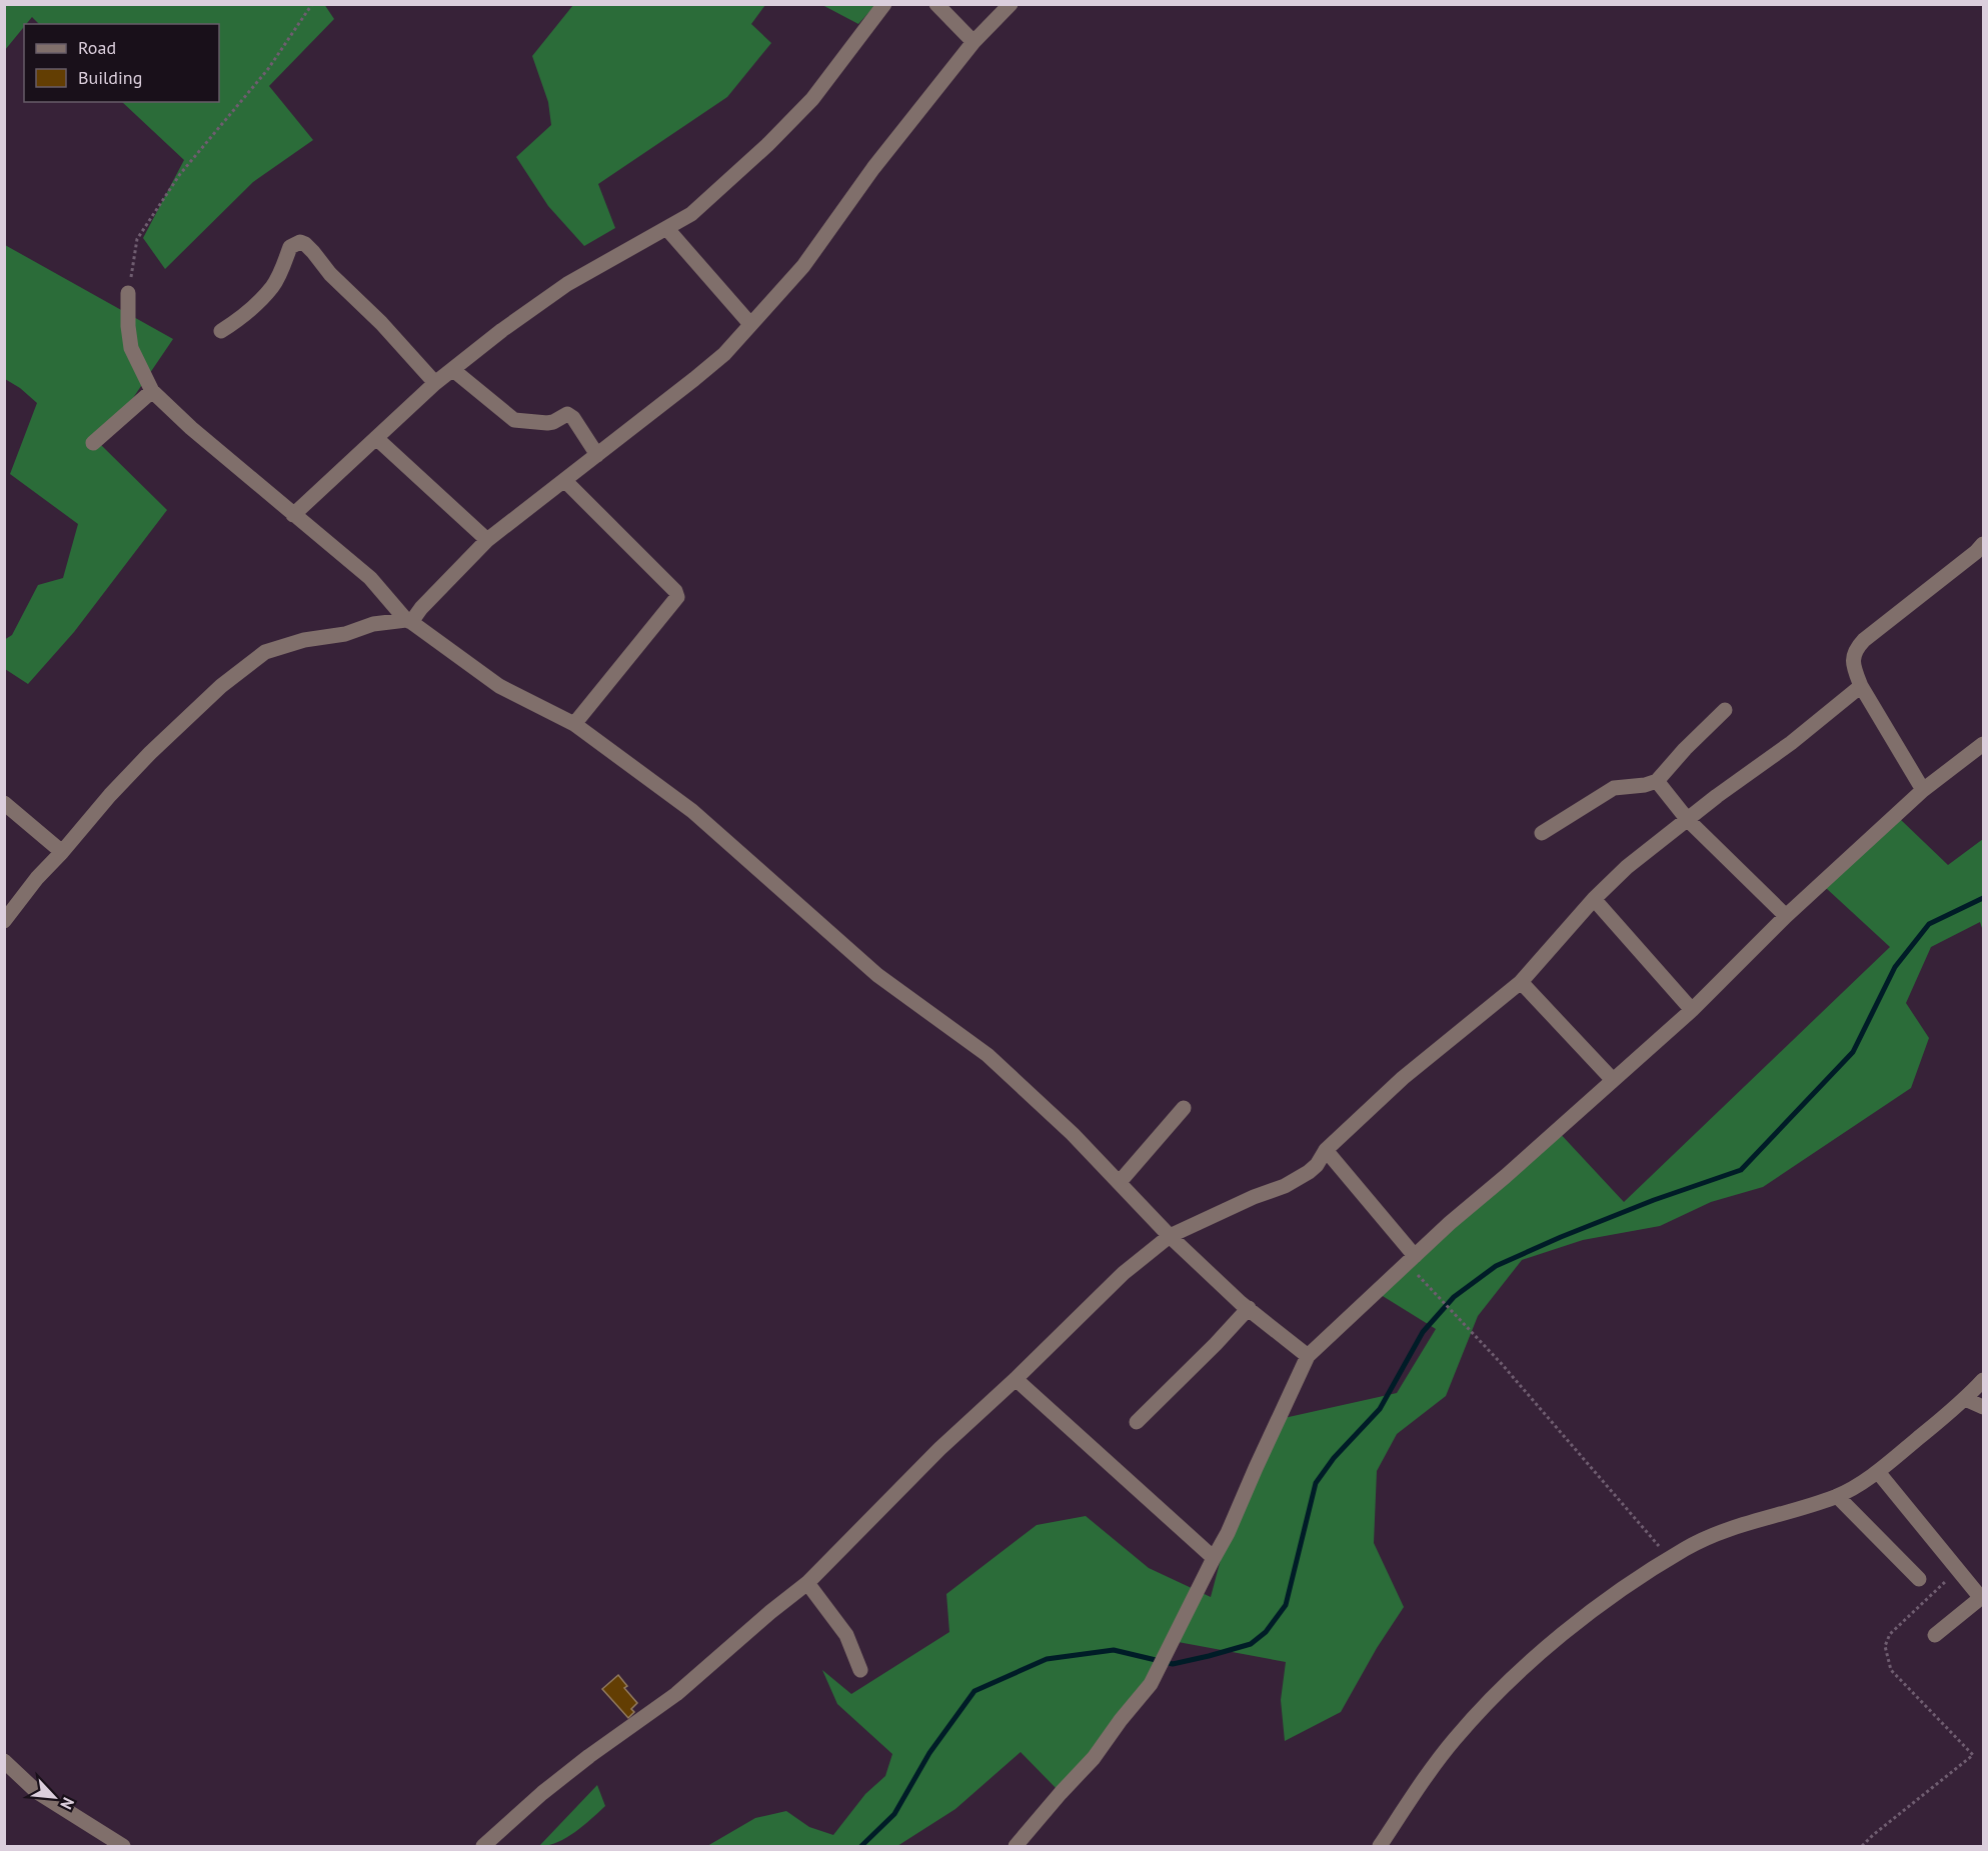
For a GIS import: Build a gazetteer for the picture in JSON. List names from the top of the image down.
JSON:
{
  "legend": ["Road", "Building"],
  "north": "bottom right"
}
